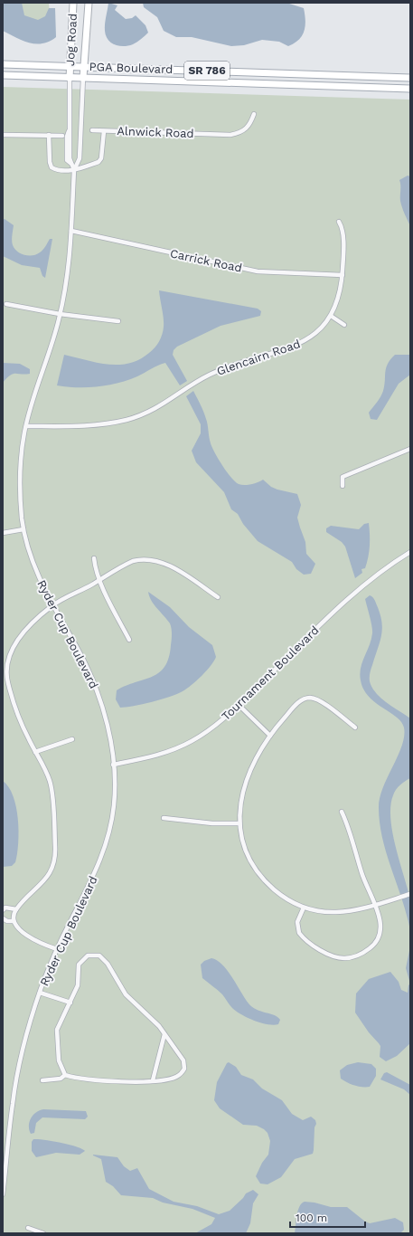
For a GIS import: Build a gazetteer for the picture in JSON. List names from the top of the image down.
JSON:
{
  "streets": {
    "main road": ["Jog Road", "PGA Boulevard", "SR 786"],
    "street": [
      "Alnwick Road",
      "Carrick Road",
      "Glencairn Road",
      "Ryder Cup Boulevard",
      "Tournament Boulevard"
    ]
  },
  "crossings": [
    ["Jog Road", "PGA Boulevard"],
    ["Jog Road", "Ryder Cup Boulevard"],
    ["PGA Boulevard", "Ryder Cup Boulevard"],
    ["Alnwick Road", "Ryder Cup Boulevard"],
    ["Carrick Road", "Glencairn Road"],
    ["Carrick Road", "Ryder Cup Boulevard"],
    ["Glencairn Road", "Ryder Cup Boulevard"],
    ["Ryder Cup Boulevard", "Tournament Boulevard"]
  ],
  "scale_bar": "100 m"
}
